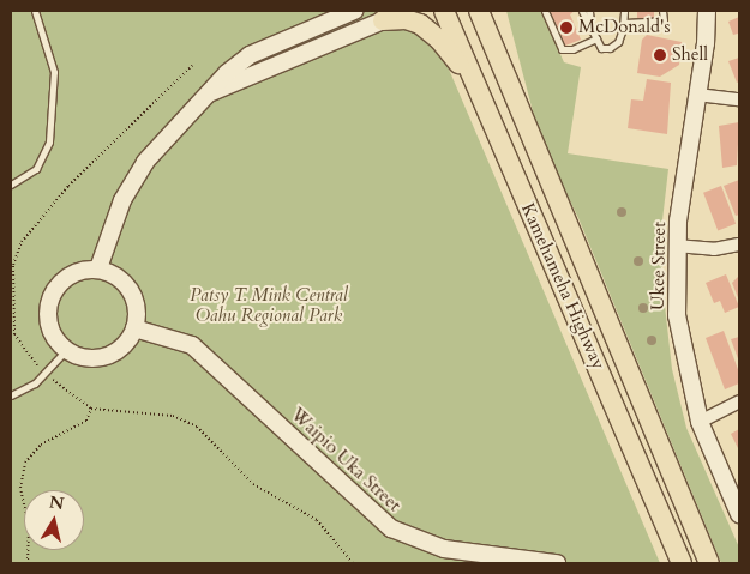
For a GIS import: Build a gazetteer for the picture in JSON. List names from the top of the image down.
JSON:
{
  "streets": {
    "main road": ["Kamehameha Highway"],
    "street": ["Ukee Street", "Waipio Uka Street"]
  },
  "parks": ["Patsy T. Mink Central Oahu Regional Park"],
  "places": ["McDonald's", "Shell"],
  "north": "top"
}
